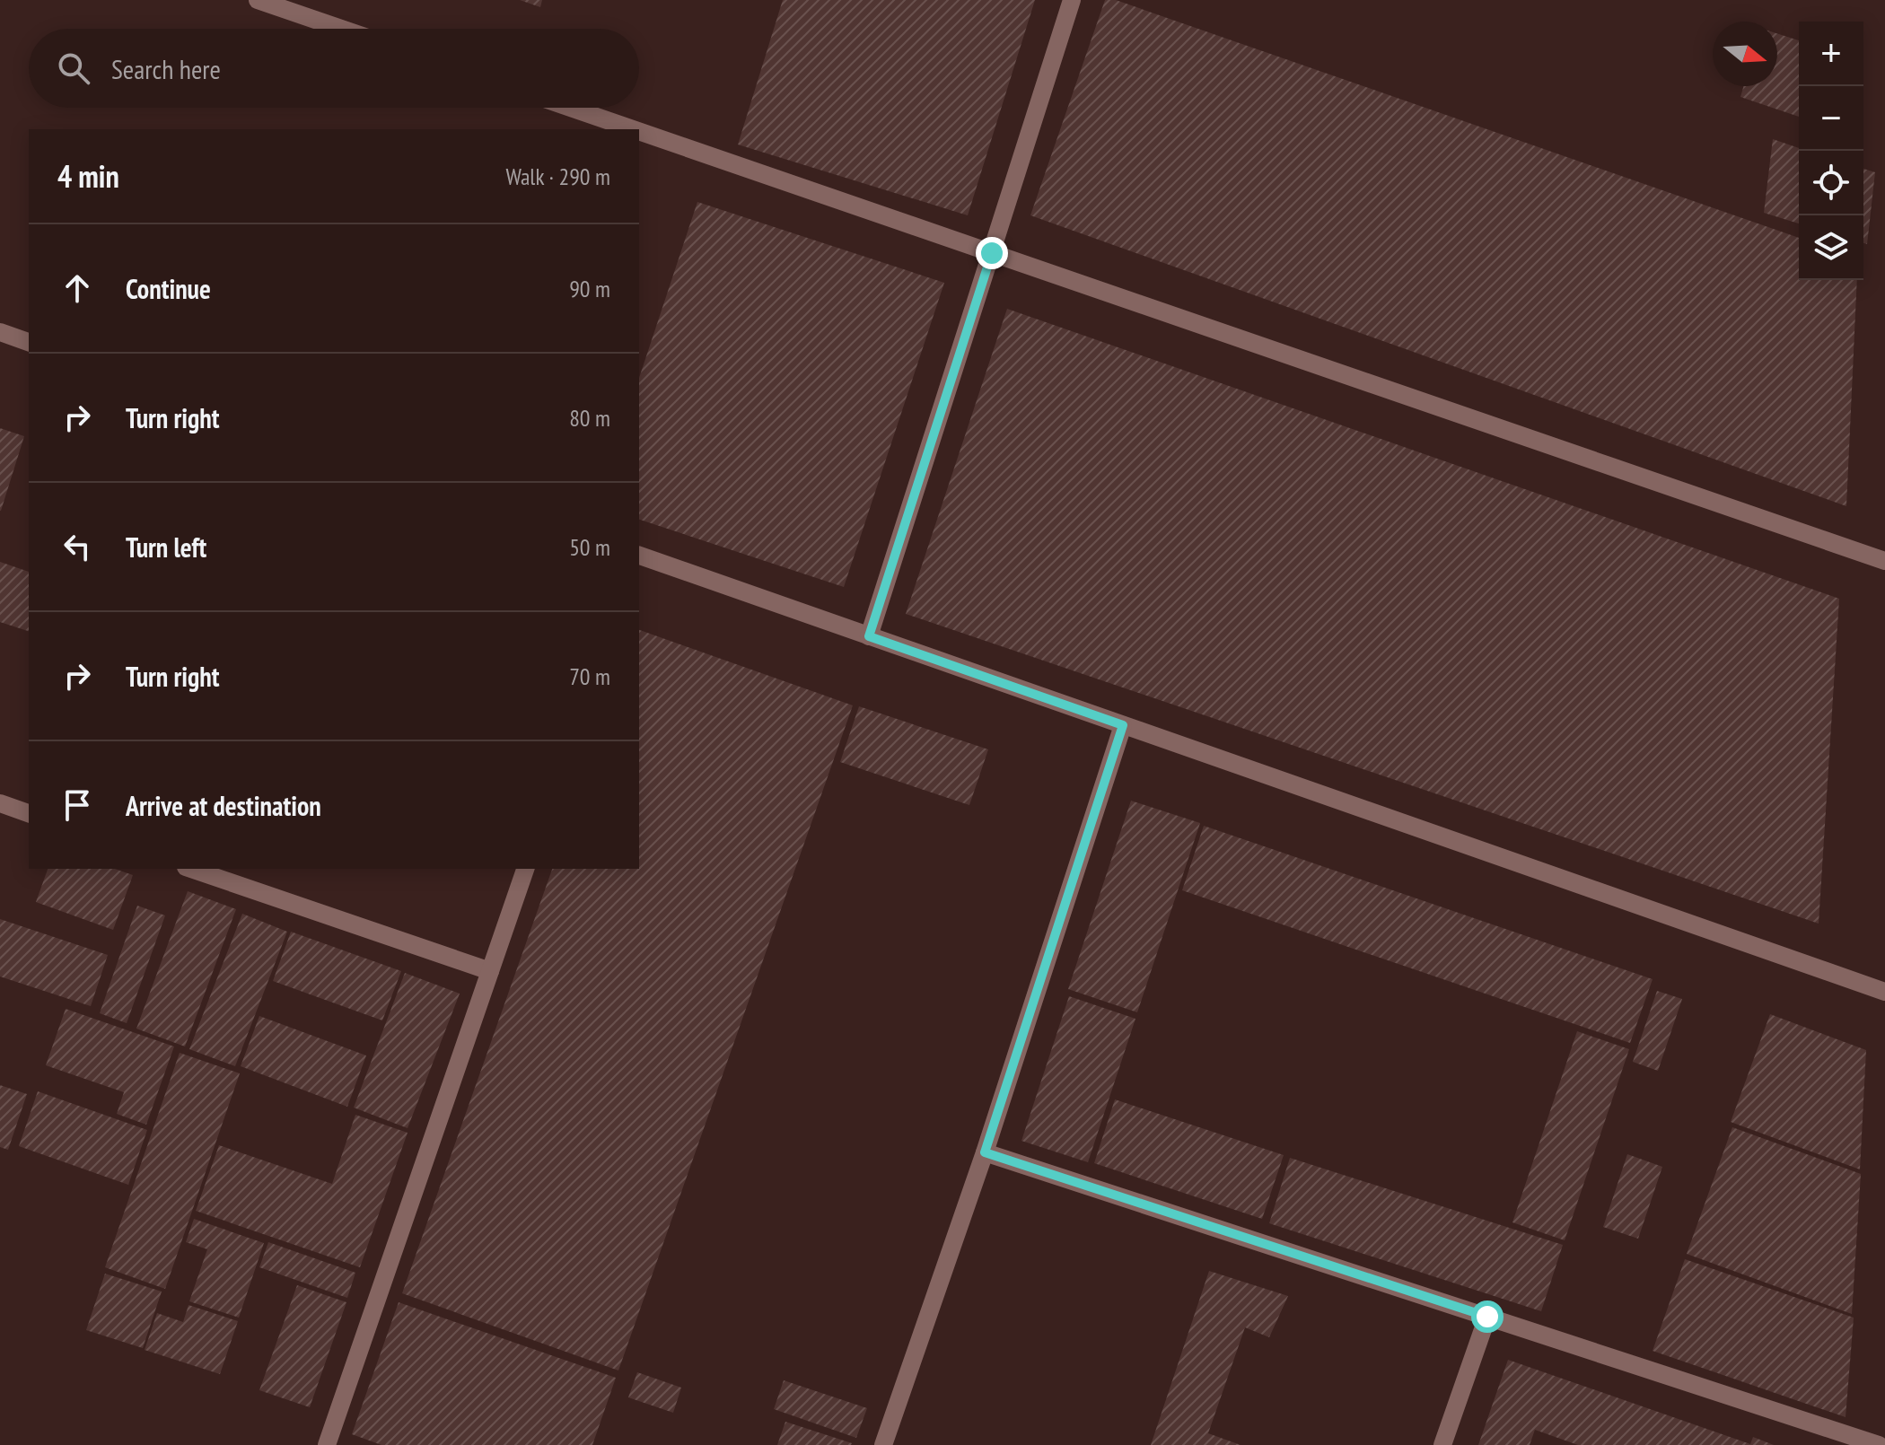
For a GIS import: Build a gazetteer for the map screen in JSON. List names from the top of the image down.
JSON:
{
  "north": "right",
  "page": {
    "map_buttons": ["+", "−"],
    "search": "Search here",
    "heading": ["4 min", "Walk · 290 m"],
    "list": [
      ["Continue", "90 m"],
      ["Turn right", "80 m"],
      ["Turn left", "50 m"],
      ["Turn right", "70 m"],
      "Arrive at destination"
    ]
  }
}
